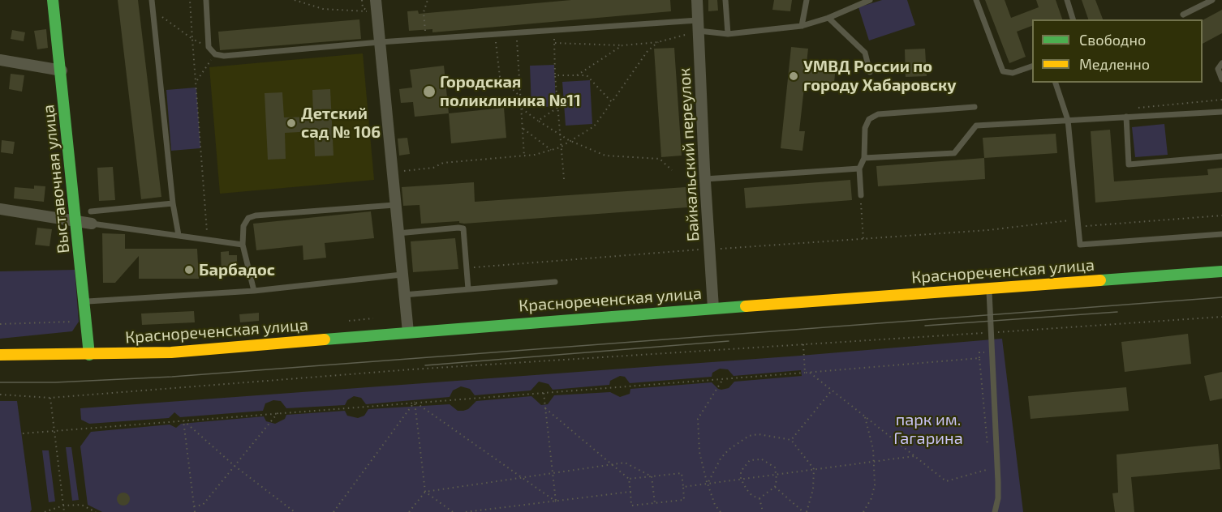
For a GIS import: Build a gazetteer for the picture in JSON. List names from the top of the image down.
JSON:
{
  "streets": {
    "main road": ["Выставочная улица", "Краснореченская улица"],
    "street": ["Байкальский переулок"]
  },
  "crossings": [
    ["Байкальский переулок", "Краснореченская улица"],
    ["Выставочная улица", "Краснореченская улица"]
  ],
  "parks": ["парк им. Гагарина"],
  "places": [
    "УМВД России по городу Хабаровску",
    "Городская поликлиника №11",
    "Детский сад № 106",
    "Барбадос"
  ],
  "legend": ["Свободно", "Медленно"]
}
